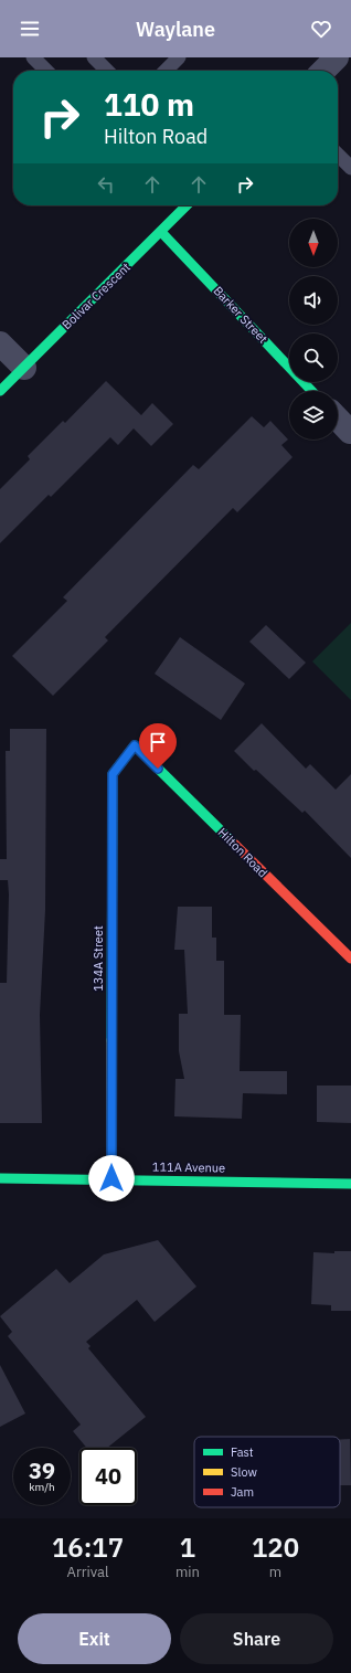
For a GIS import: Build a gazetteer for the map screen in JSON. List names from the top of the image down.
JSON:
{
  "streets": {
    "street": [
      "Bolivar Crescent",
      "Barker Street",
      "Hilton Road",
      "134A Street",
      "111A Avenue"
    ]
  },
  "crossings": [
    ["Bolivar Crescent", "Barker Street"],
    ["Hilton Road", "134A Street"],
    ["134A Street", "111A Avenue"]
  ],
  "legend": ["Fast", "Slow", "Jam"],
  "north": "bottom",
  "page": {
    "header": "Waylane",
    "turn": ["110 m", "Hilton Road"],
    "speed": "39 km/h",
    "limit": "40",
    "eta": [
      "16:17",
      "Arrival",
      "1",
      "min",
      "120",
      "m"
    ],
    "buttons": ["Exit", "Share"]
  }
}
